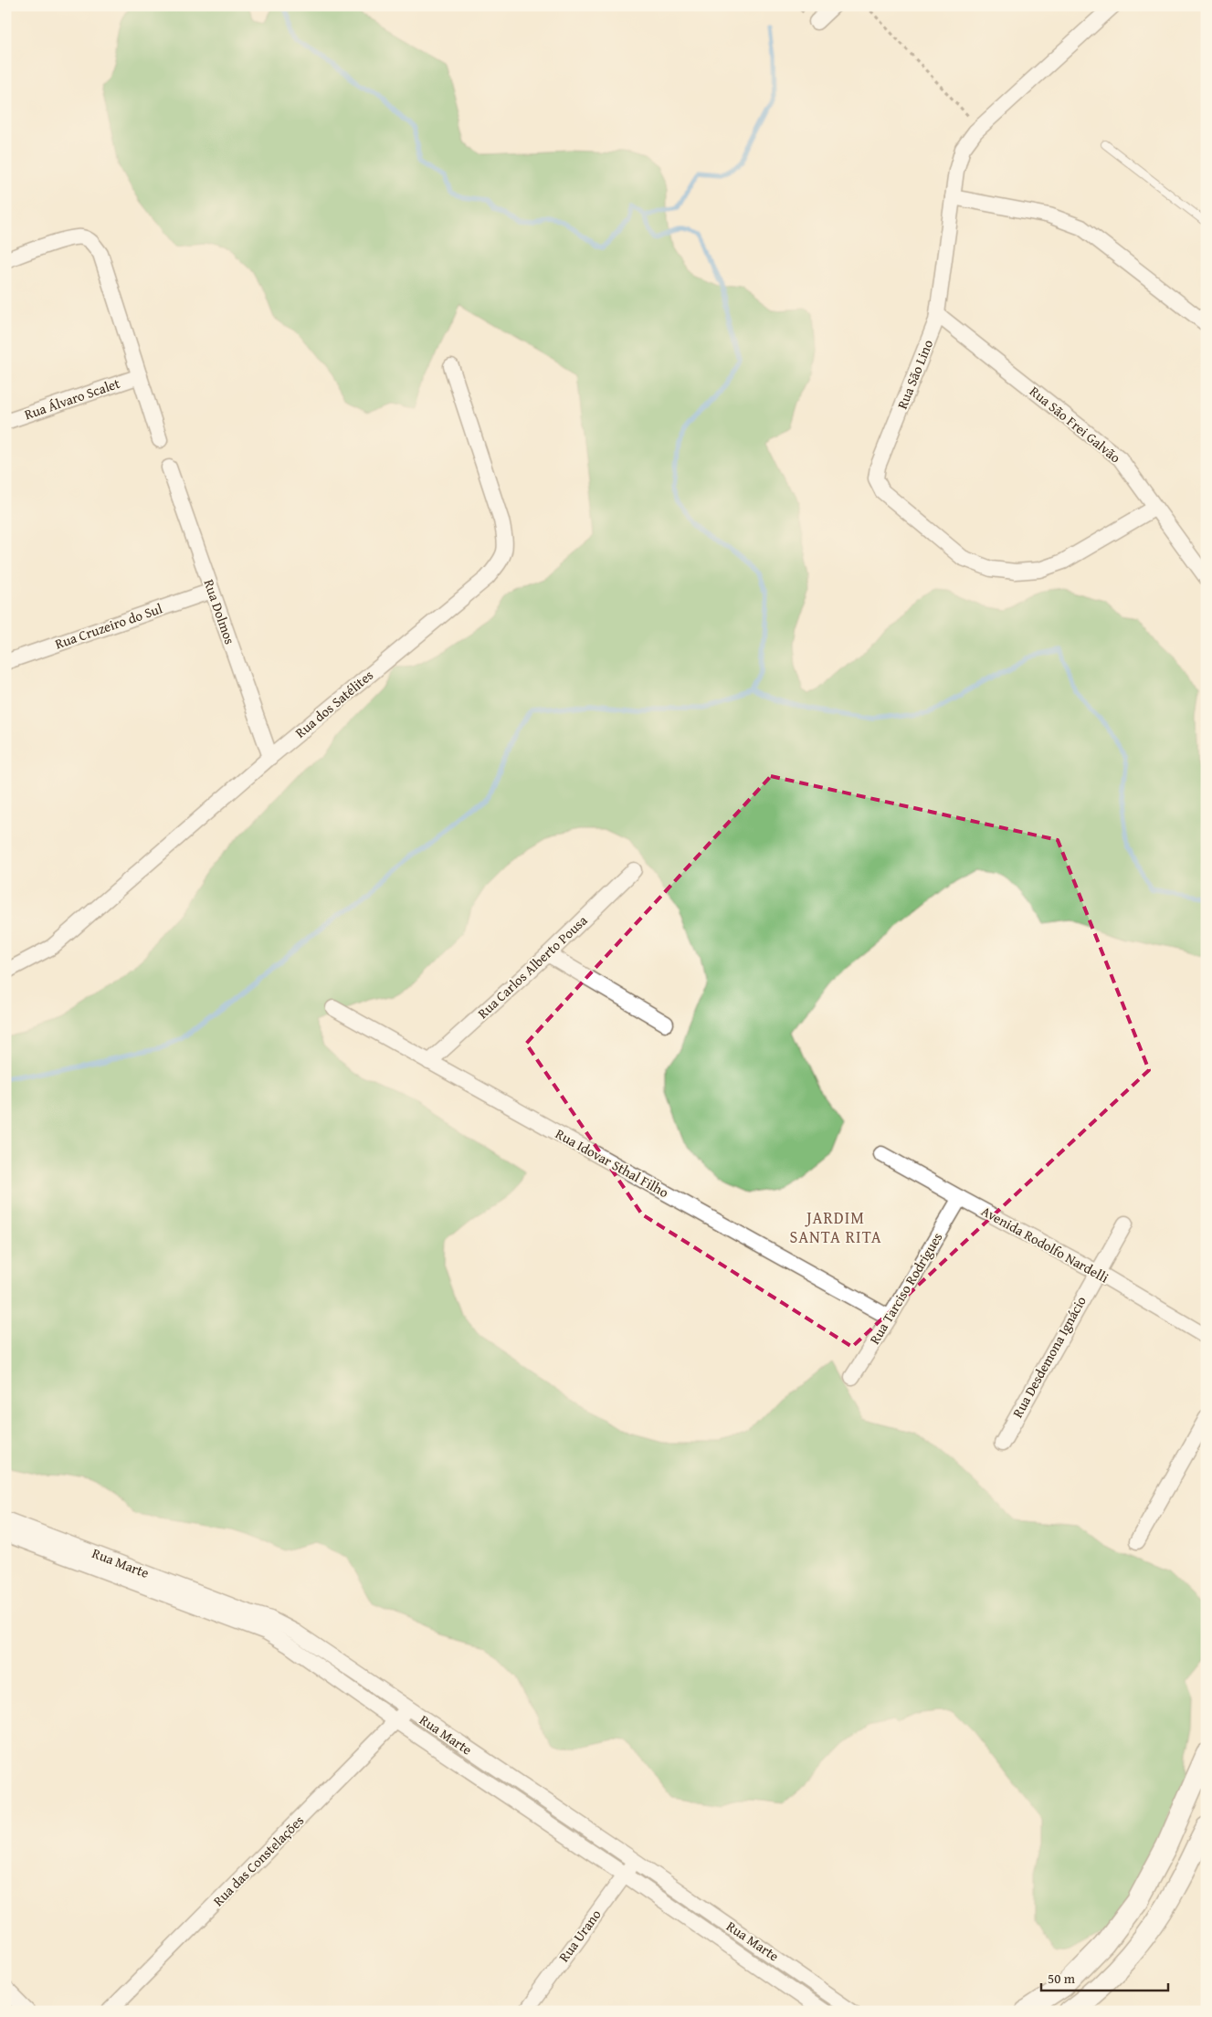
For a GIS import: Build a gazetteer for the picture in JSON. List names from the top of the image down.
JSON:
{
  "streets": {
    "street": [
      "Rua São Lino",
      "Rua Álvaro Scalet",
      "Rua São Frei Galvão",
      "Rua Dolmos",
      "Rua Cruzeiro do Sul",
      "Rua dos Satélites",
      "Rua Carlos Alberto Pousa",
      "Rua Idovar Sthal Filho",
      "Avenida Rodolfo Nardelli",
      "Rua Tarciso Rodrigues",
      "Rua Desdemona Ignácio",
      "Rua Marte",
      "Rua das Constelações",
      "Rua Urano"
    ]
  },
  "crossings": [
    ["Rua São Lino", "Rua São Frei Galvão"],
    ["Rua Dolmos", "Rua Cruzeiro do Sul"],
    ["Rua Dolmos", "Rua dos Satélites"],
    ["Rua Carlos Alberto Pousa", "Rua Idovar Sthal Filho"],
    ["Rua Idovar Sthal Filho", "Rua Tarciso Rodrigues"],
    ["Avenida Rodolfo Nardelli", "Rua Tarciso Rodrigues"],
    ["Avenida Rodolfo Nardelli", "Rua Desdemona Ignácio"],
    ["Rua Marte", "Rua das Constelações"],
    ["Rua Marte", "Rua Urano"]
  ],
  "districts": ["JARDIM SANTA RITA"],
  "scale_bar": "50 m"
}
